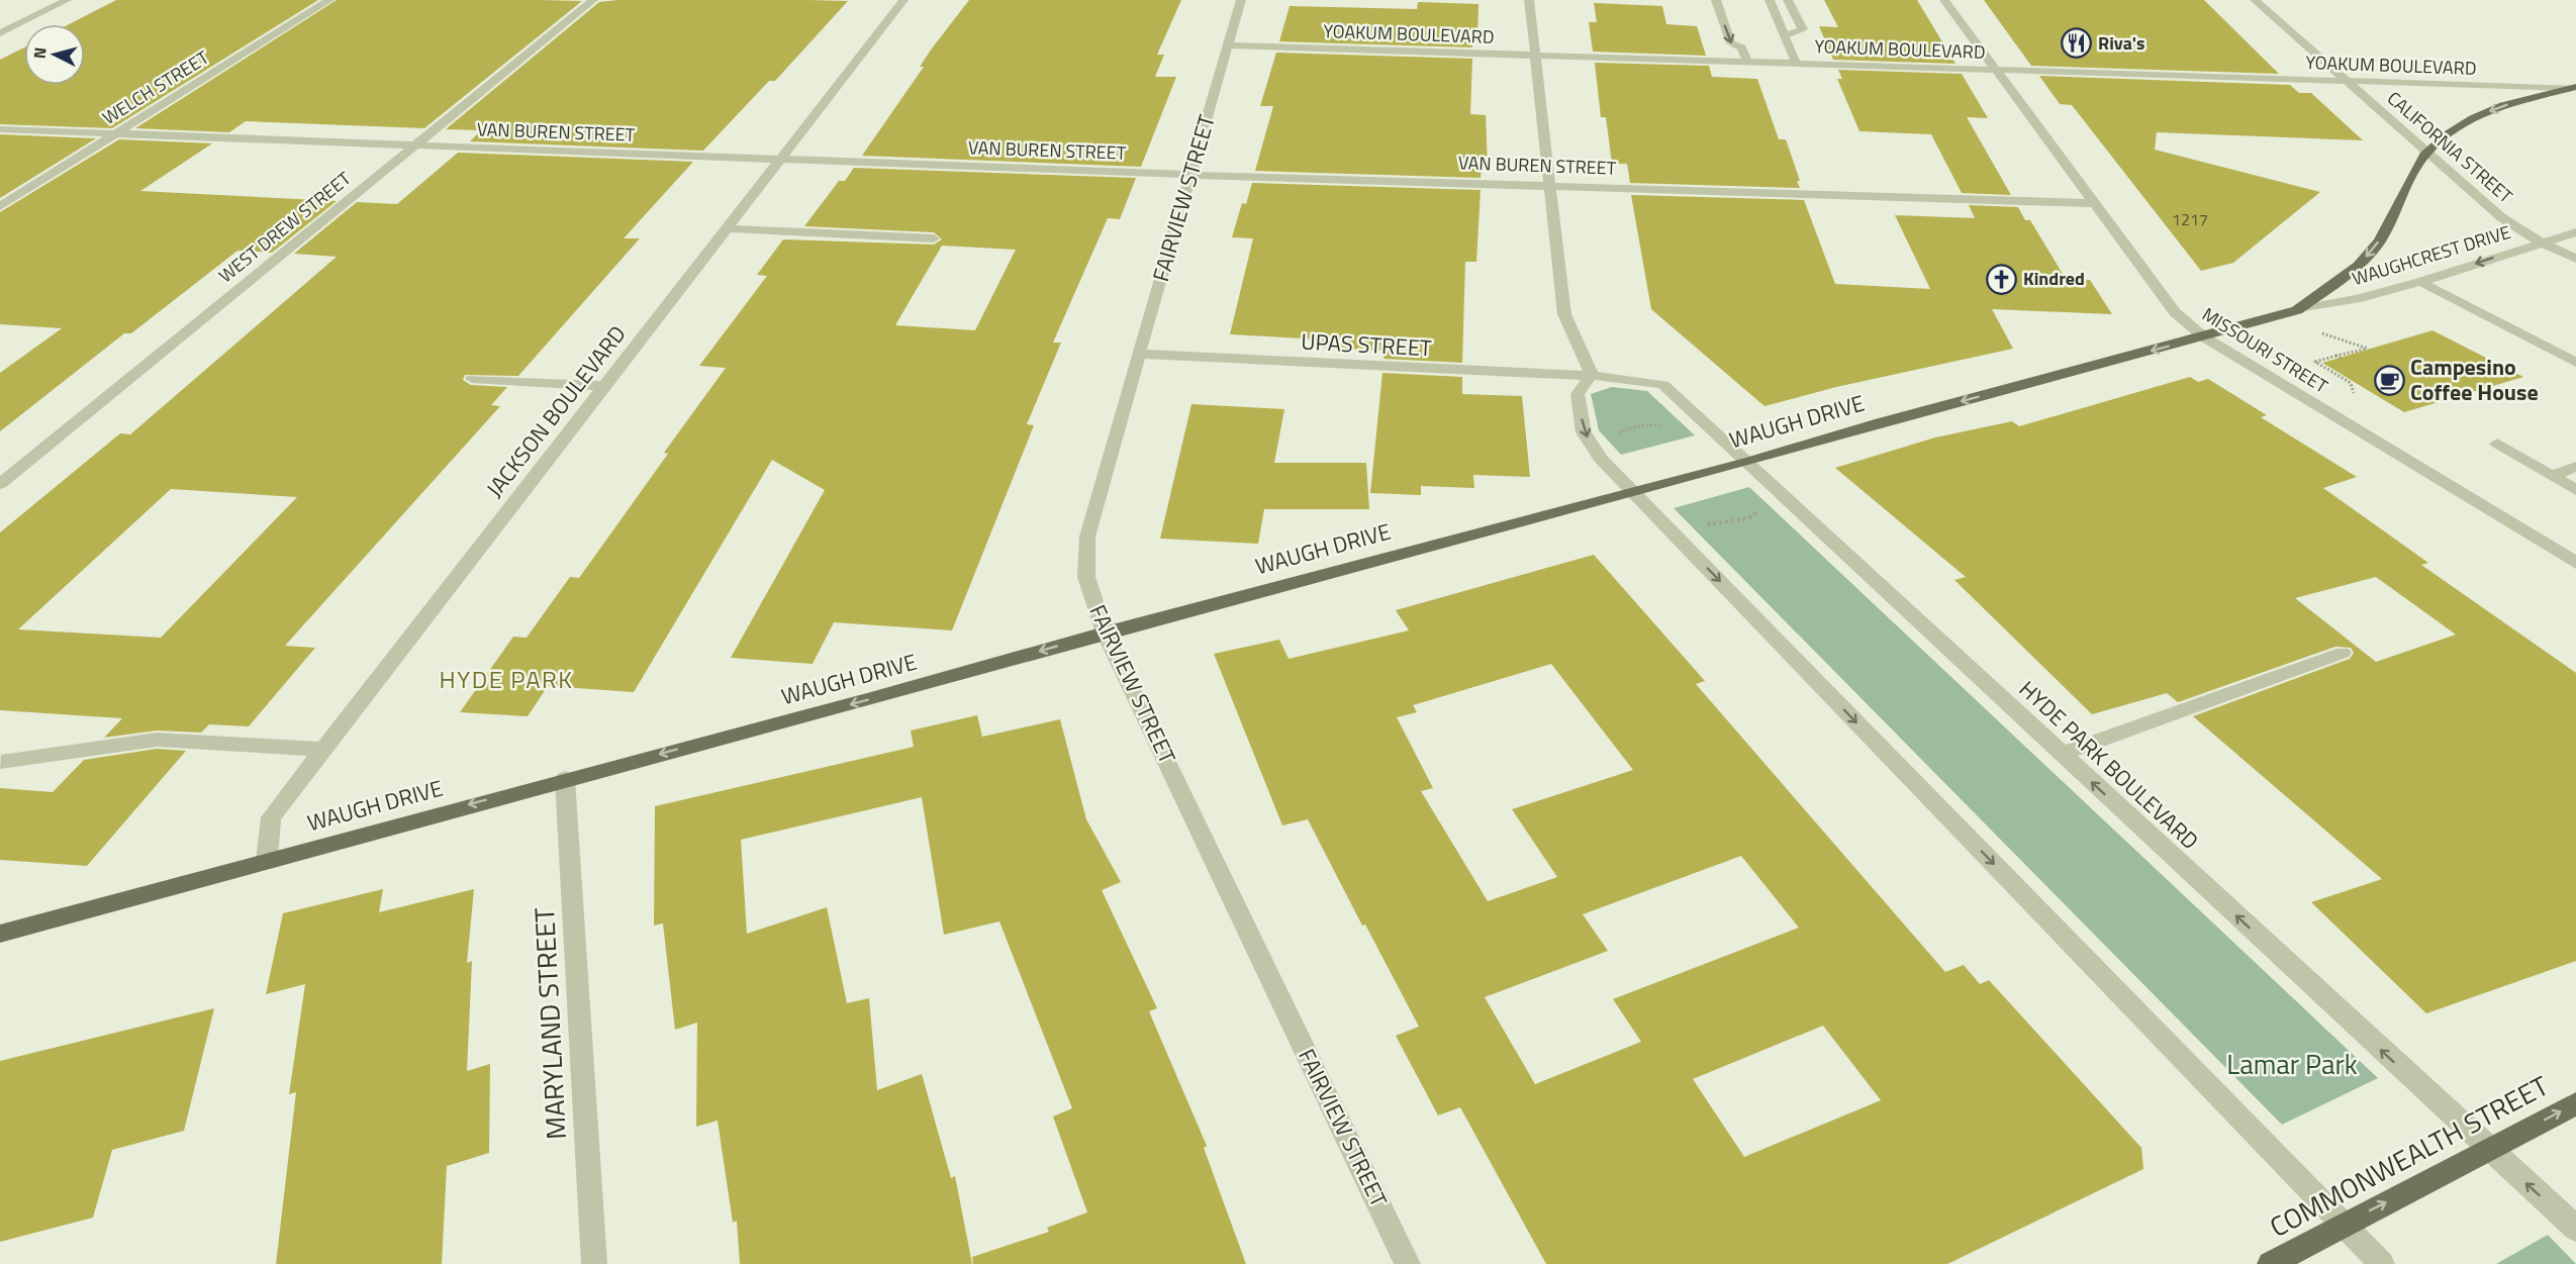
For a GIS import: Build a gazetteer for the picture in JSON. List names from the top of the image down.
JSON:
{
  "streets": {
    "main road": ["WAUGH DRIVE", "COMMONWEALTH STREET"],
    "street": [
      "YOAKUM BOULEVARD",
      "WELCH STREET",
      "VAN BUREN STREET",
      "CALIFORNIA STREET",
      "FAIRVIEW STREET",
      "WEST DREW STREET",
      "WAUGHCREST DRIVE",
      "UPAS STREET",
      "MISSOURI STREET",
      "JACKSON BOULEVARD",
      "HYDE PARK BOULEVARD",
      "MARYLAND STREET"
    ]
  },
  "crossings": [
    ["YOAKUM BOULEVARD", "CALIFORNIA STREET"],
    ["YOAKUM BOULEVARD", "FAIRVIEW STREET"],
    ["YOAKUM BOULEVARD", "MISSOURI STREET"],
    ["YOAKUM BOULEVARD", "WAUGH DRIVE"],
    ["WELCH STREET", "VAN BUREN STREET"],
    ["VAN BUREN STREET", "FAIRVIEW STREET"],
    ["VAN BUREN STREET", "WEST DREW STREET"],
    ["VAN BUREN STREET", "MISSOURI STREET"],
    ["VAN BUREN STREET", "JACKSON BOULEVARD"],
    ["CALIFORNIA STREET", "WAUGHCREST DRIVE"],
    ["CALIFORNIA STREET", "WAUGH DRIVE"],
    ["FAIRVIEW STREET", "UPAS STREET"],
    ["FAIRVIEW STREET", "WAUGH DRIVE"],
    ["WAUGHCREST DRIVE", "WAUGH DRIVE"],
    ["UPAS STREET", "HYDE PARK BOULEVARD"],
    ["MISSOURI STREET", "WAUGH DRIVE"],
    ["JACKSON BOULEVARD", "WAUGH DRIVE"],
    ["WAUGH DRIVE", "HYDE PARK BOULEVARD"],
    ["WAUGH DRIVE", "MARYLAND STREET"],
    ["HYDE PARK BOULEVARD", "COMMONWEALTH STREET"]
  ],
  "one_way": ["WAUGHCREST DRIVE", "WAUGH DRIVE", "COMMONWEALTH STREET"],
  "districts": ["HYDE PARK"],
  "parks": ["Lamar Park"],
  "places": {
    "restaurant": ["Riva's"],
    "church": ["Kindred"],
    "cafe": ["Campesino Coffee House"]
  },
  "house_numbers": ["1217"],
  "north": "left"
}
